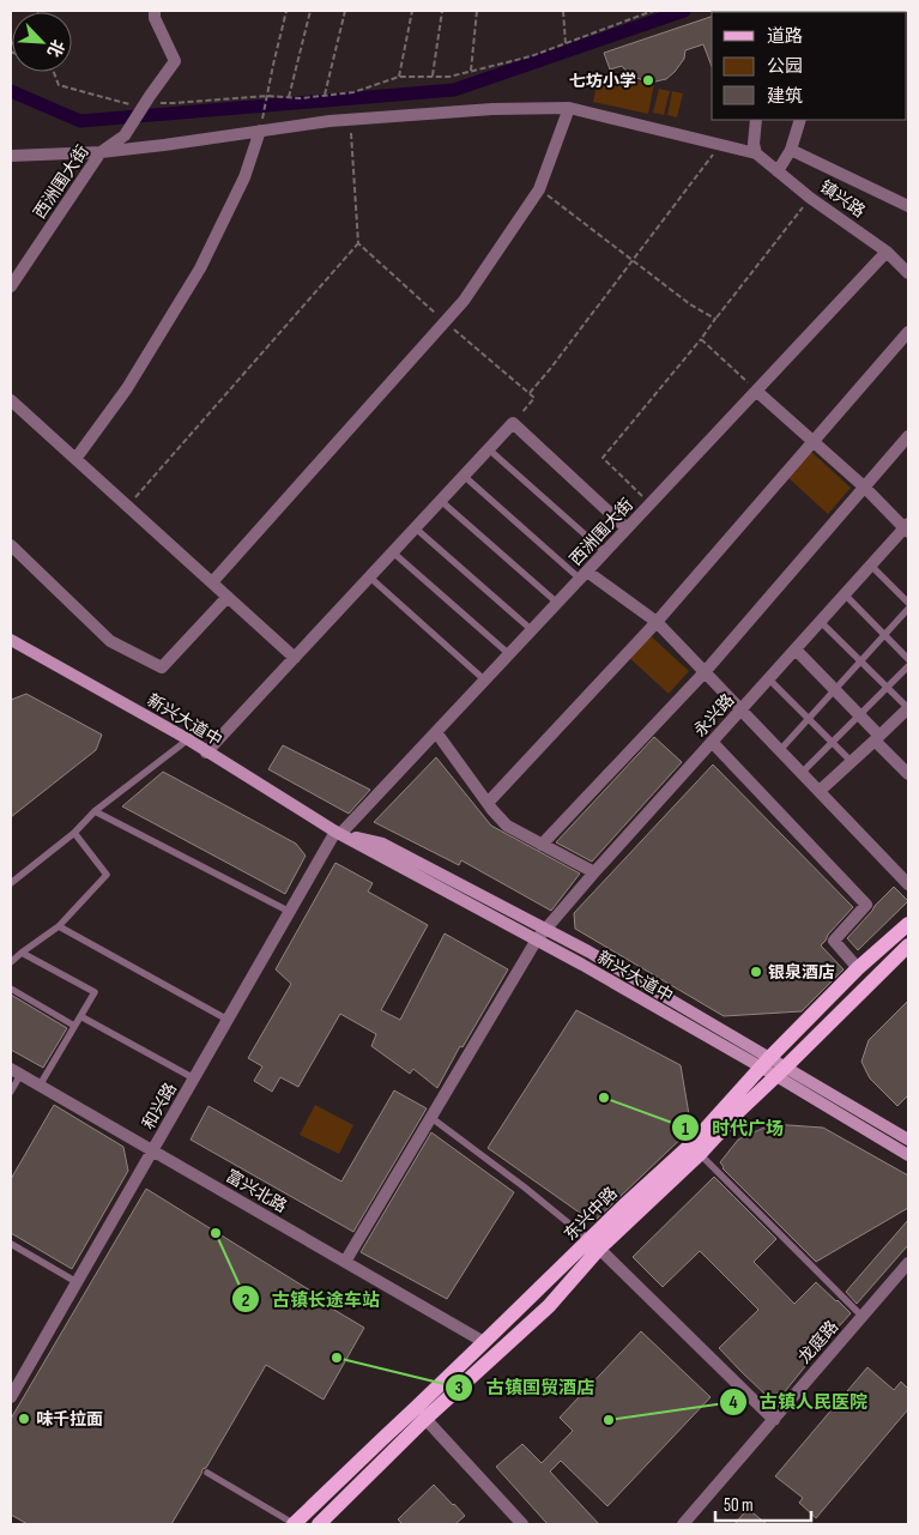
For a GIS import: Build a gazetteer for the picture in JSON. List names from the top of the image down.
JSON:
{
  "streets": {
    "main road": ["新兴大道中", "东兴中路"],
    "street": [
      "西洲围大街",
      "镇兴路",
      "永兴路",
      "和兴路",
      "富兴北路",
      "龙庭路"
    ]
  },
  "crossings": [
    ["西洲围大街", "镇兴路"],
    ["西洲围大街", "新兴大道中"],
    ["西洲围大街", "和兴路"],
    ["永兴路", "新兴大道中"],
    ["永兴路", "富兴北路"],
    ["新兴大道中", "和兴路"],
    ["新兴大道中", "东兴中路"],
    ["和兴路", "富兴北路"],
    ["富兴北路", "东兴中路"]
  ],
  "places": [
    "七坊小学",
    "银泉酒店",
    "时代广场",
    "古镇长途车站",
    "古镇国贸酒店",
    "味千拉面",
    "古镇人民医院"
  ],
  "legend": ["道路", "公园", "建筑"],
  "scale_bar": "50 m",
  "north": "bottom right"
}
